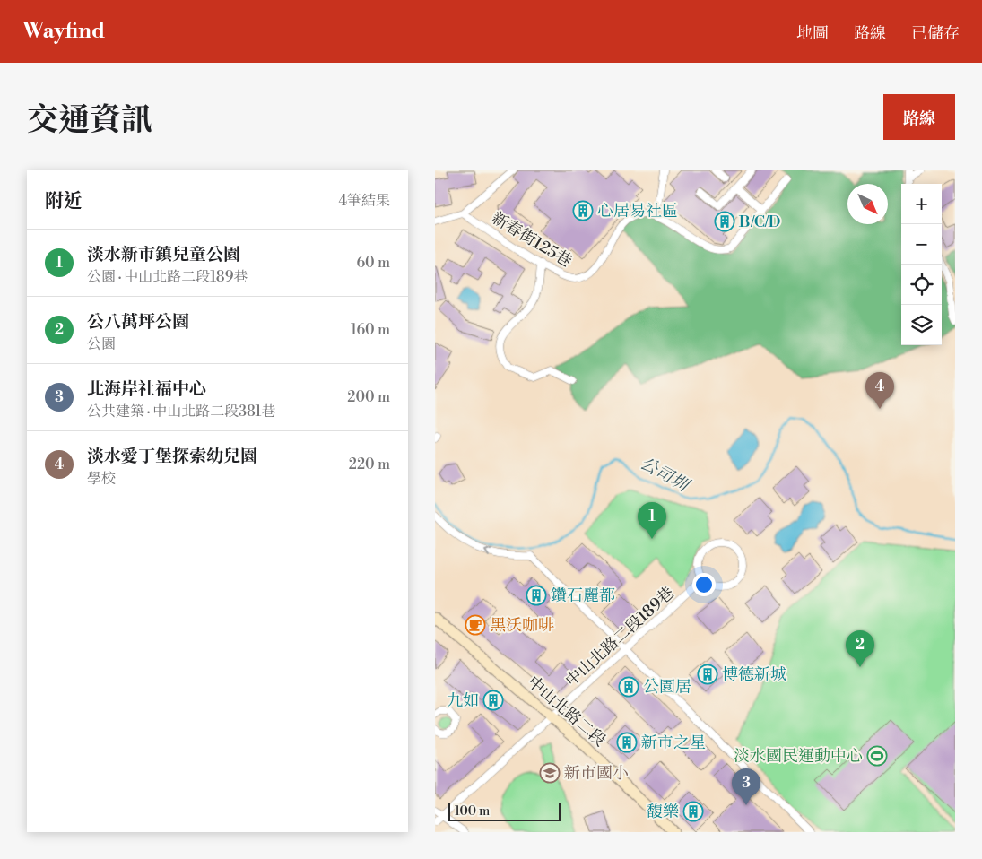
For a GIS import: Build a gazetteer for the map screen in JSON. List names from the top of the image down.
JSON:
{
  "streets": {
    "street": ["新春街125巷", "中山北路二段189巷", "中山北路二段"]
  },
  "crossings": [
    ["中山北路二段189巷", "中山北路二段"]
  ],
  "water": ["公司圳"],
  "places": {
    "building": [
      "心居易社區",
      "B/C/D",
      "鑽石麗都",
      "博德新城",
      "公園居",
      "九如",
      "新市之星",
      "馥樂"
    ],
    "cafe": ["黑沃咖啡"],
    "sports": ["淡水國民運動中心"],
    "school or university": ["新市國小"]
  },
  "scale_bar": "100 m",
  "north": "bottom right",
  "page": {
    "header": "Wayfind",
    "nav": ["地圖", "路線", "已儲存"],
    "title": "交通資訊",
    "buttons": "路線",
    "heading": ["附近", "4筆結果"],
    "map_buttons": ["+", "−"],
    "list": [
      {
        "mark": "1",
        "name": "淡水新市鎮兒童公園",
        "note": "公園 · 中山北路二段189巷",
        "value": "60 m"
      },
      {
        "mark": "2",
        "name": "公八萬坪公園",
        "note": "公園",
        "value": "160 m"
      },
      {
        "mark": "3",
        "name": "北海岸社福中心",
        "note": "公共建築 · 中山北路二段381巷",
        "value": "200 m"
      },
      {
        "mark": "4",
        "name": "淡水愛丁堡探索幼兒園",
        "note": "學校",
        "value": "220 m"
      }
    ],
    "pins": [
      "4",
      "1",
      "2",
      "3"
    ],
    "scale": "100 m"
  }
}
